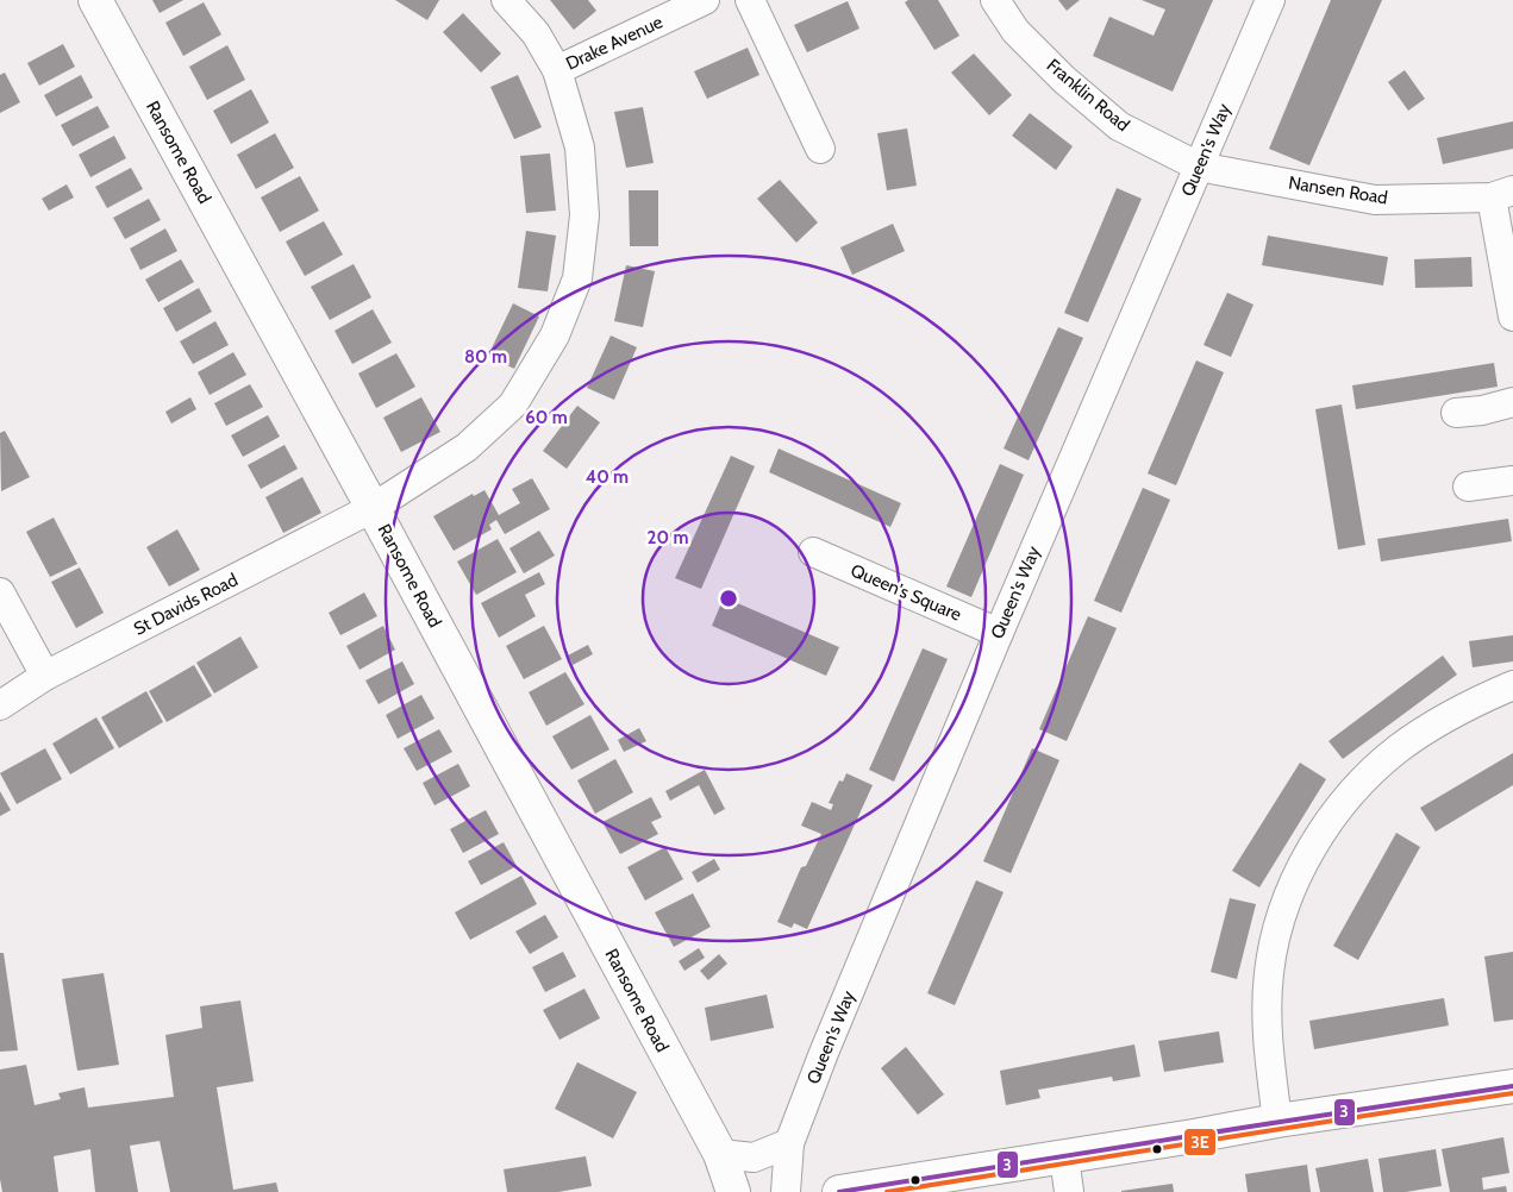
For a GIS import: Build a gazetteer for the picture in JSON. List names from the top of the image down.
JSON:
{
  "streets": {
    "street": [
      "Drake Avenue",
      "Franklin Road",
      "Queen's Way",
      "Ransome Road",
      "Nansen Road",
      "Queen's Square",
      "St Davids Road"
    ]
  },
  "crossings": [
    ["Drake Avenue", "St Davids Road"],
    ["Franklin Road", "Queen's Way"],
    ["Franklin Road", "Nansen Road"],
    ["Queen's Way", "Nansen Road"],
    ["Queen's Way", "Queen's Square"],
    ["Ransome Road", "St Davids Road"]
  ],
  "lines": ["transit line 3", "transit line 3E"],
  "rings": [
    "80 m",
    "60 m",
    "40 m",
    "20 m"
  ]
}
